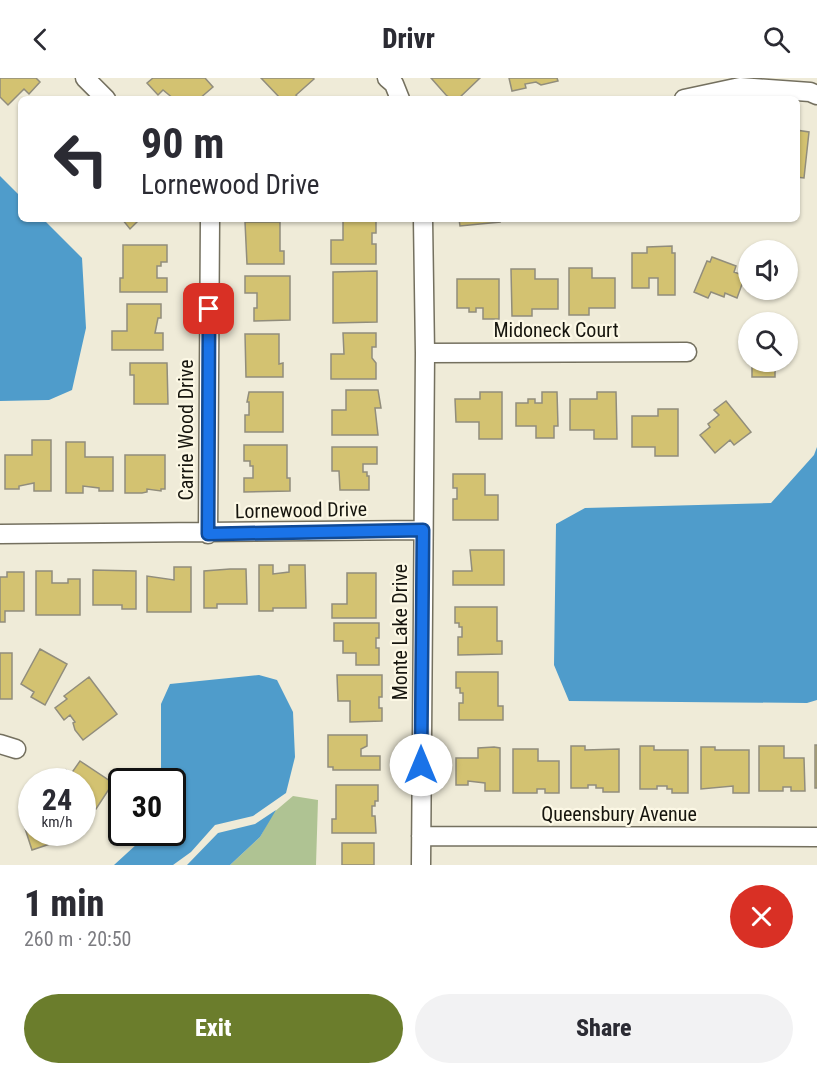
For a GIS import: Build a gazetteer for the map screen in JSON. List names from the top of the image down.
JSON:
{
  "streets": {
    "street": [
      "Midoneck Court",
      "Carrie Wood Drive",
      "Lornewood Drive",
      "Monte Lake Drive",
      "Queensbury Avenue"
    ]
  },
  "crossings": [
    ["Midoneck Court", "Monte Lake Drive"],
    ["Carrie Wood Drive", "Lornewood Drive"],
    ["Lornewood Drive", "Monte Lake Drive"],
    ["Monte Lake Drive", "Queensbury Avenue"]
  ],
  "page": {
    "header": "Drivr",
    "turn": ["90 m", "Lornewood Drive"],
    "speed": "24 km/h",
    "limit": "30",
    "heading": ["1 min", "260 m · 20:50"],
    "buttons": ["Exit", "Share"]
  }
}
